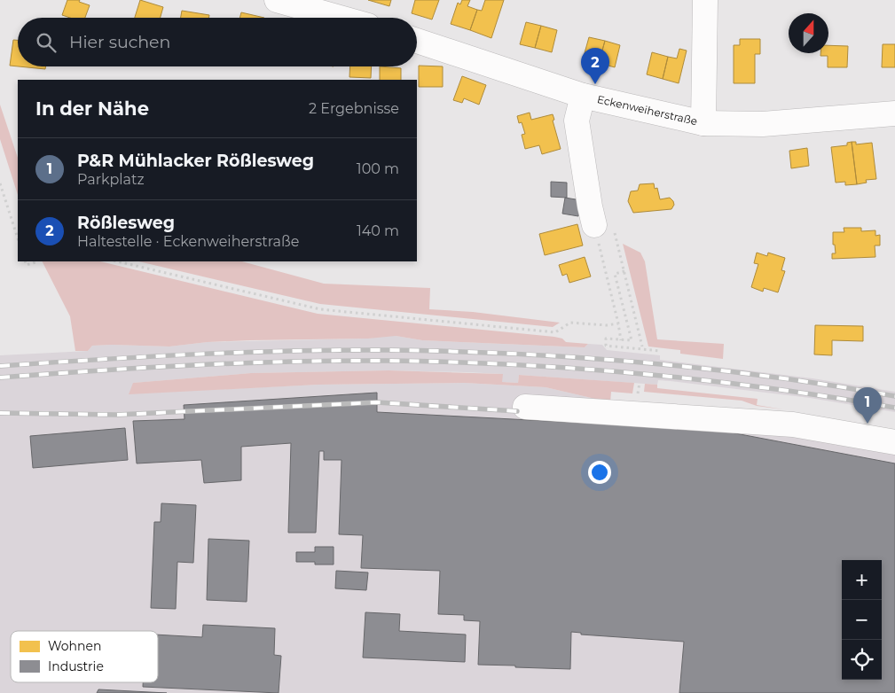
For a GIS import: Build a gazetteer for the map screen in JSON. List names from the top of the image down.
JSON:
{
  "streets": {
    "street": ["Eckenweiherstraße"]
  },
  "legend": ["Wohnen", "Industrie"],
  "north": "top",
  "page": {
    "search": "Hier suchen",
    "pins": ["2", "1"],
    "heading": ["In der Nähe", "2 Ergebnisse"],
    "list": [
      {
        "mark": "1",
        "name": "P&R Mühlacker Rößlesweg",
        "note": "Parkplatz",
        "value": "100 m"
      },
      {
        "mark": "2",
        "name": "Rößlesweg",
        "note": "Haltestelle · Eckenweiherstraße",
        "value": "140 m"
      }
    ],
    "map_buttons": ["+", "−"]
  }
}
